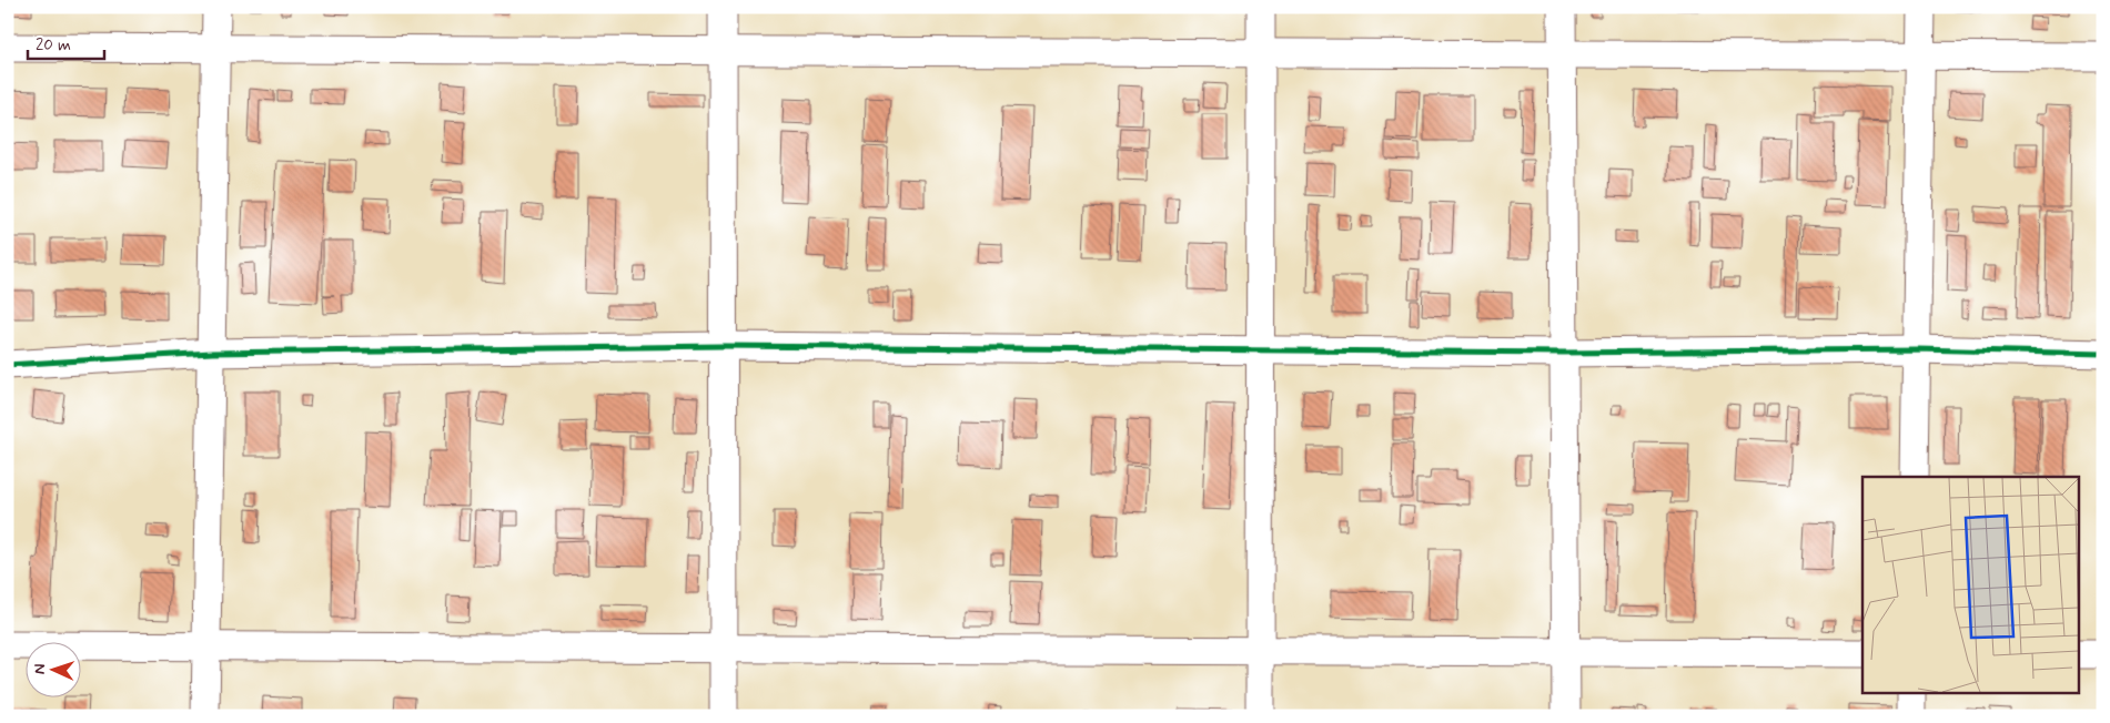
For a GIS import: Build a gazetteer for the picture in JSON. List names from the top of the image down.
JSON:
{
  "scale_bar": "20 m",
  "north": "left"
}
